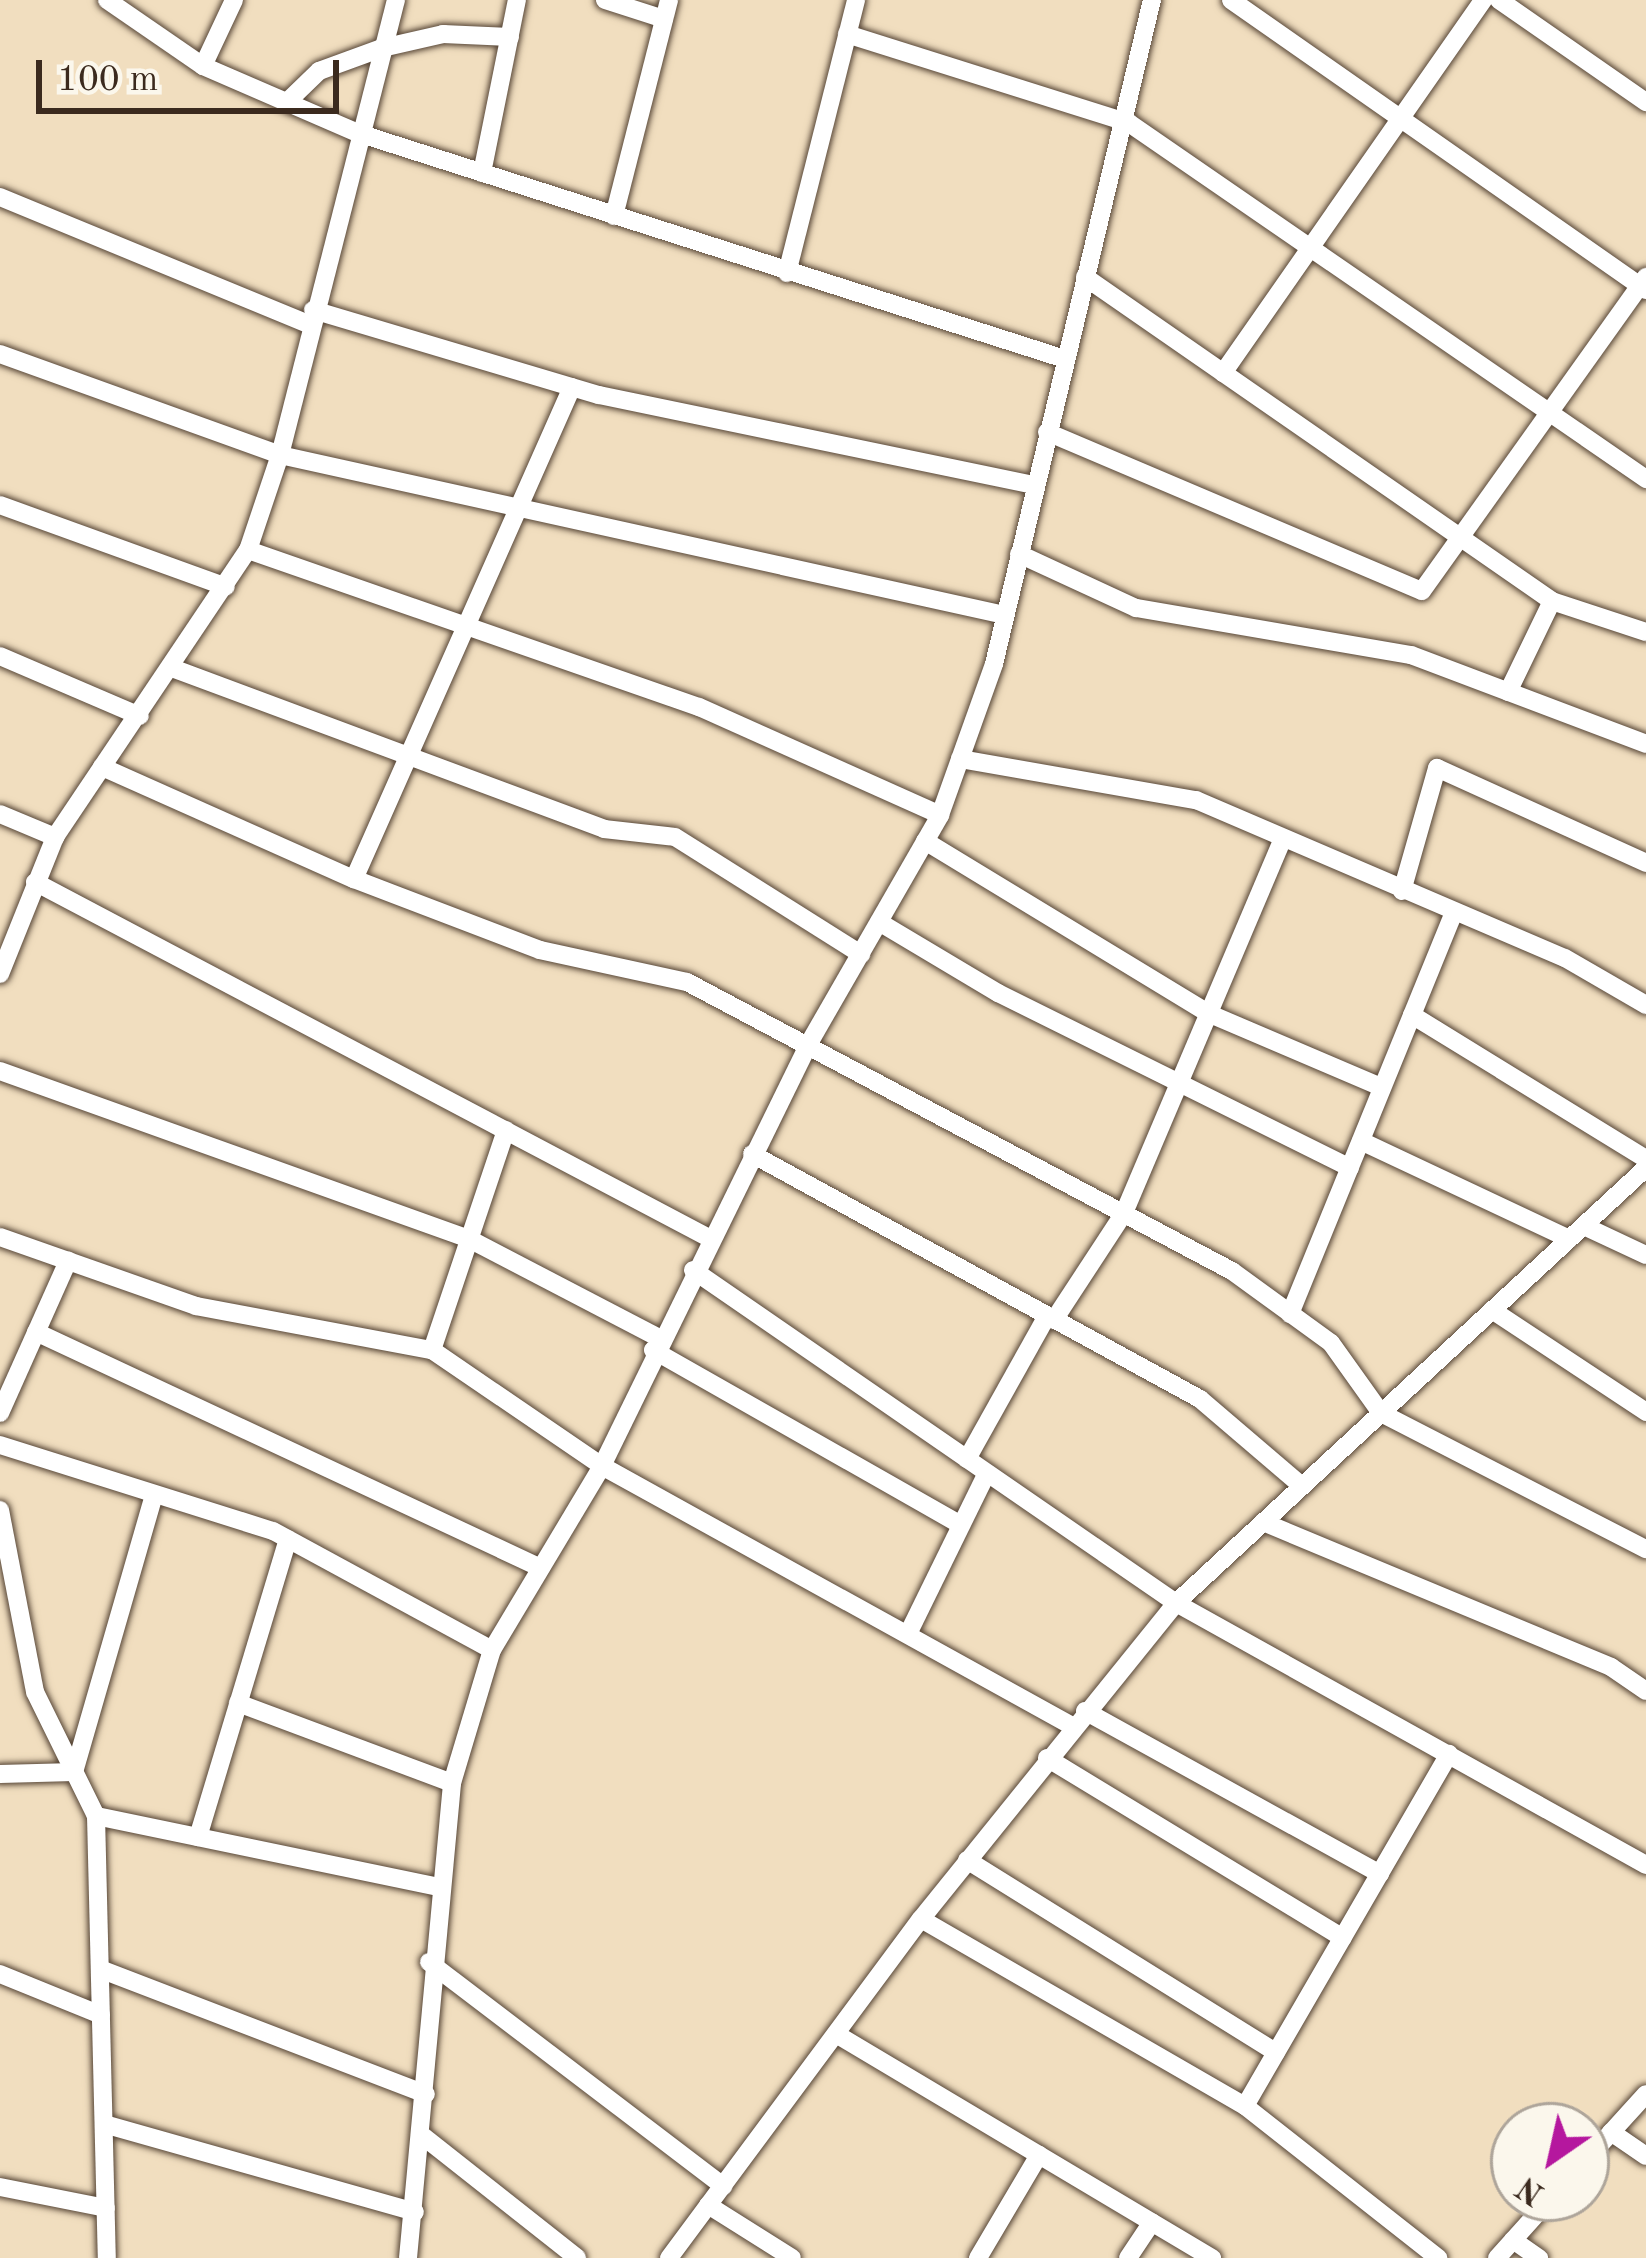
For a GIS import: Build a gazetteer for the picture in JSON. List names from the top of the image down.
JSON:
{
  "scale_bar": "100 m",
  "north": "bottom left"
}
